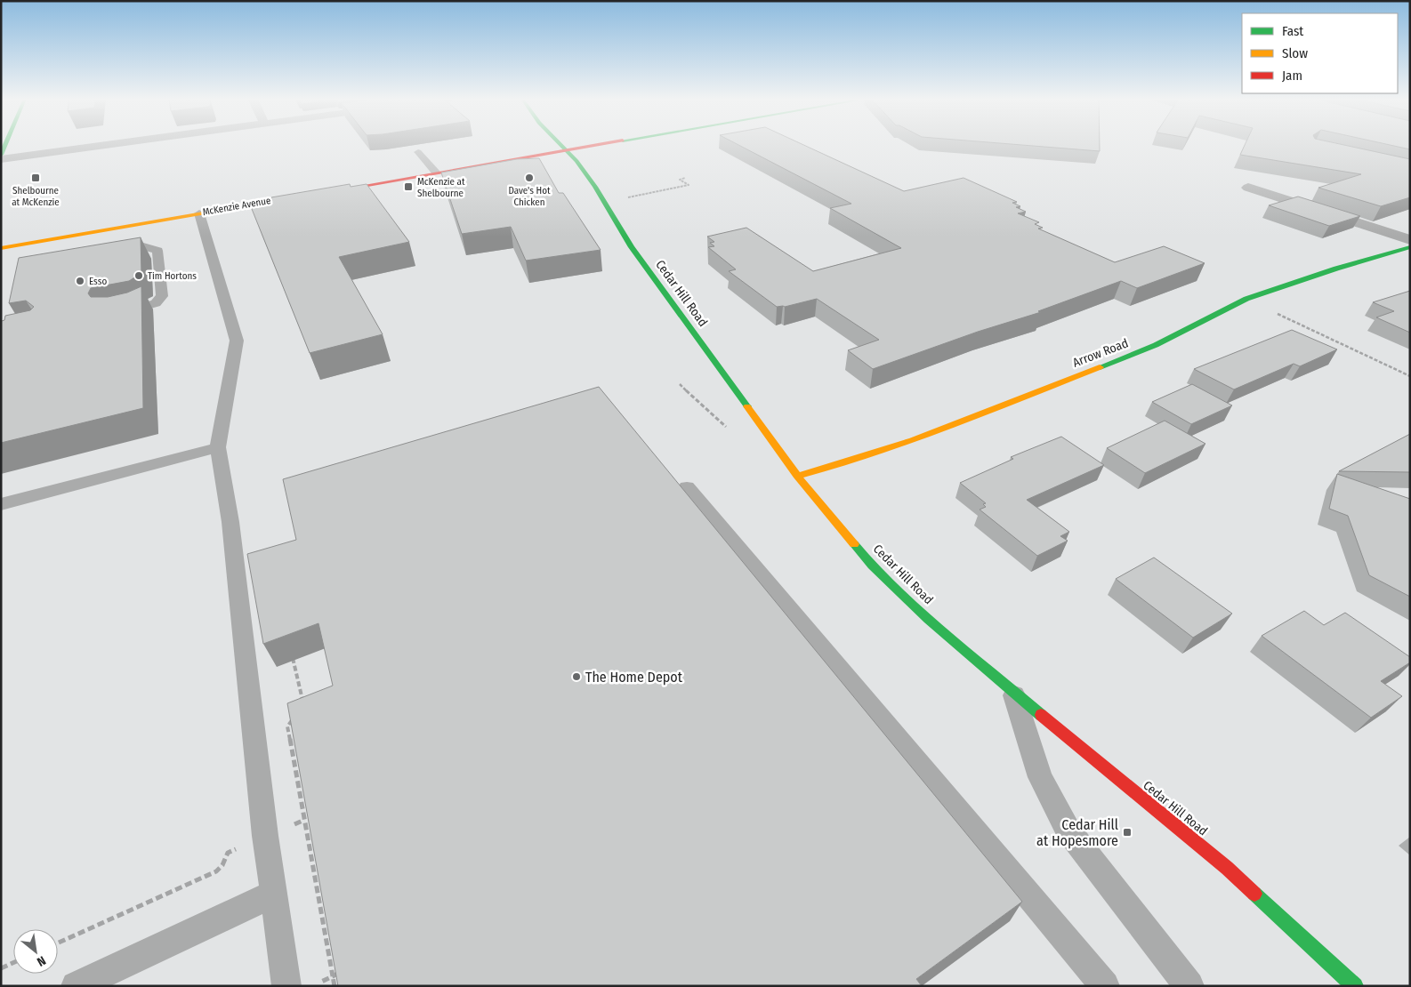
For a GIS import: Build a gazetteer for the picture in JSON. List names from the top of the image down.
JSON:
{
  "streets": {
    "street": ["McKenzie Avenue", "Cedar Hill Road", "Arrow Road"]
  },
  "crossings": [
    ["McKenzie Avenue", "Cedar Hill Road"],
    ["Cedar Hill Road", "Arrow Road"]
  ],
  "places": {
    "transit": ["Shelbourne at McKenzie", "McKenzie at Shelbourne", "Cedar Hill at Hopesmore"],
    "other": [
      "Dave's Hot Chicken",
      "Tim Hortons",
      "Esso",
      "The Home Depot"
    ]
  },
  "legend": ["Fast", "Slow", "Jam"],
  "north": "bottom right"
}
